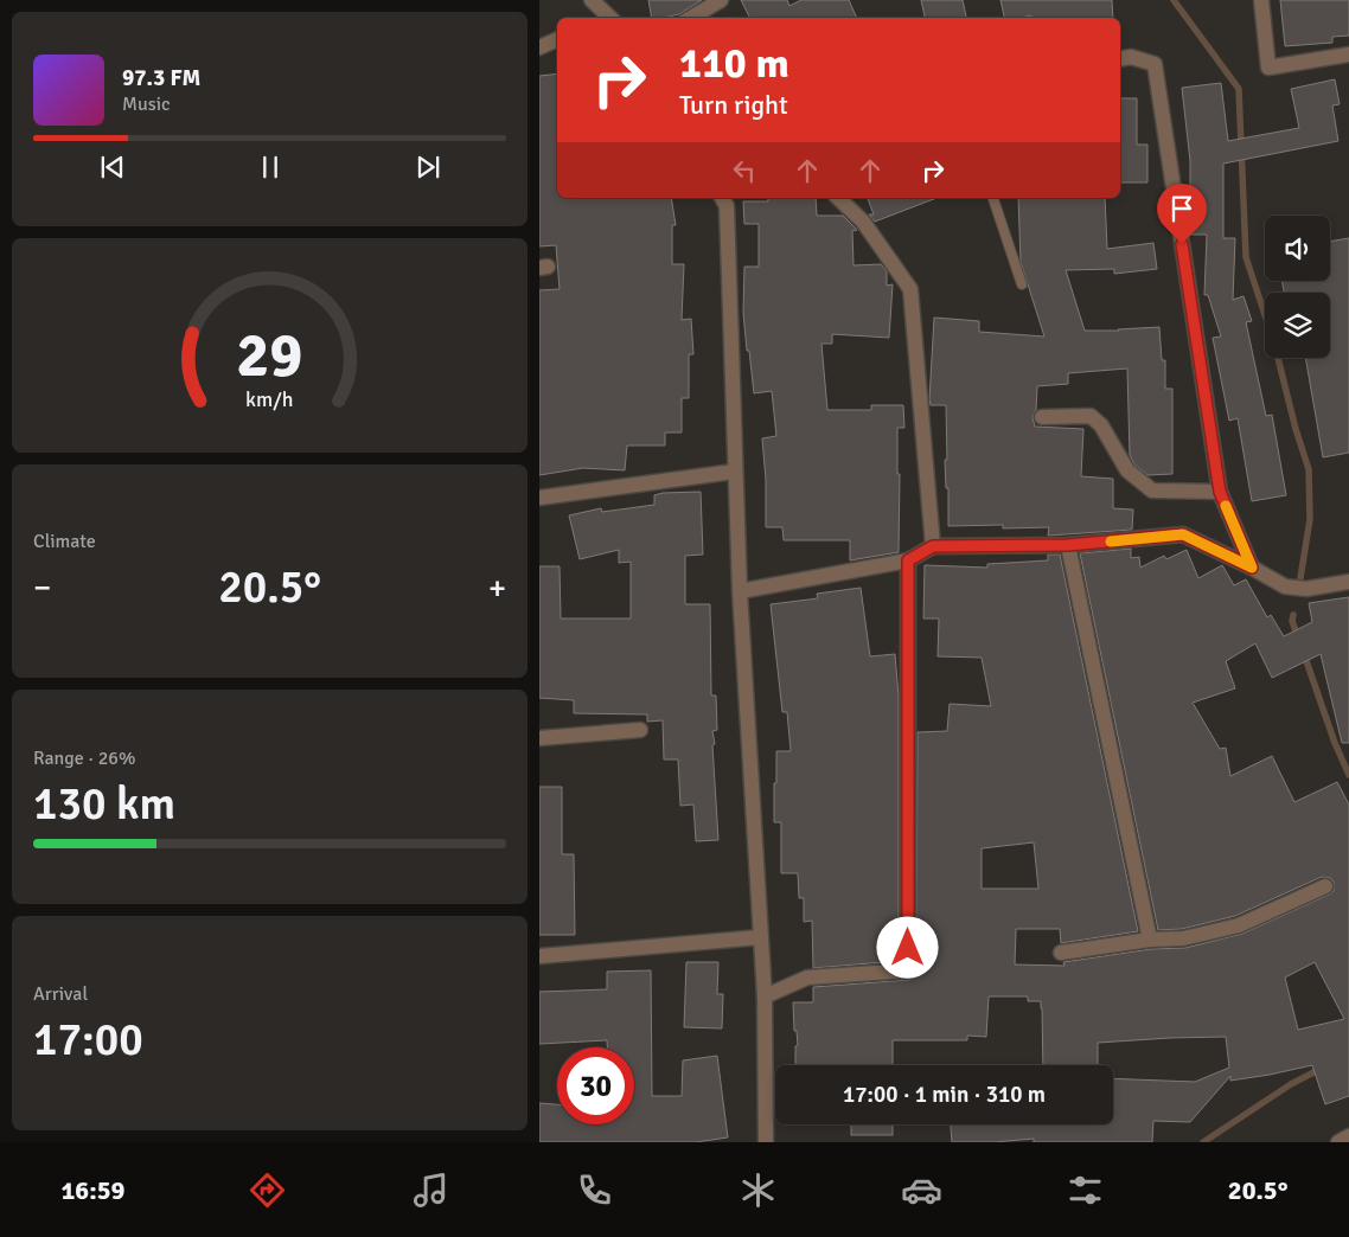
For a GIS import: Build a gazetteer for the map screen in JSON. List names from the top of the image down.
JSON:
{
  "page": {
    "turn": ["110 m", "Turn right"],
    "song": ["97.3 FM", "Music"],
    "tile": [
      "Climate",
      ["Range · 26%", "130 km"],
      ["Arrival", "17:00"]
    ],
    "heat": ["−", "20.5°", "+"],
    "limit": "30",
    "trip": "17:00 · 1 min · 310 m",
    "tabs": ["16:59", "20.5°"],
    "gauge": ["29", "km/h"]
  }
}
